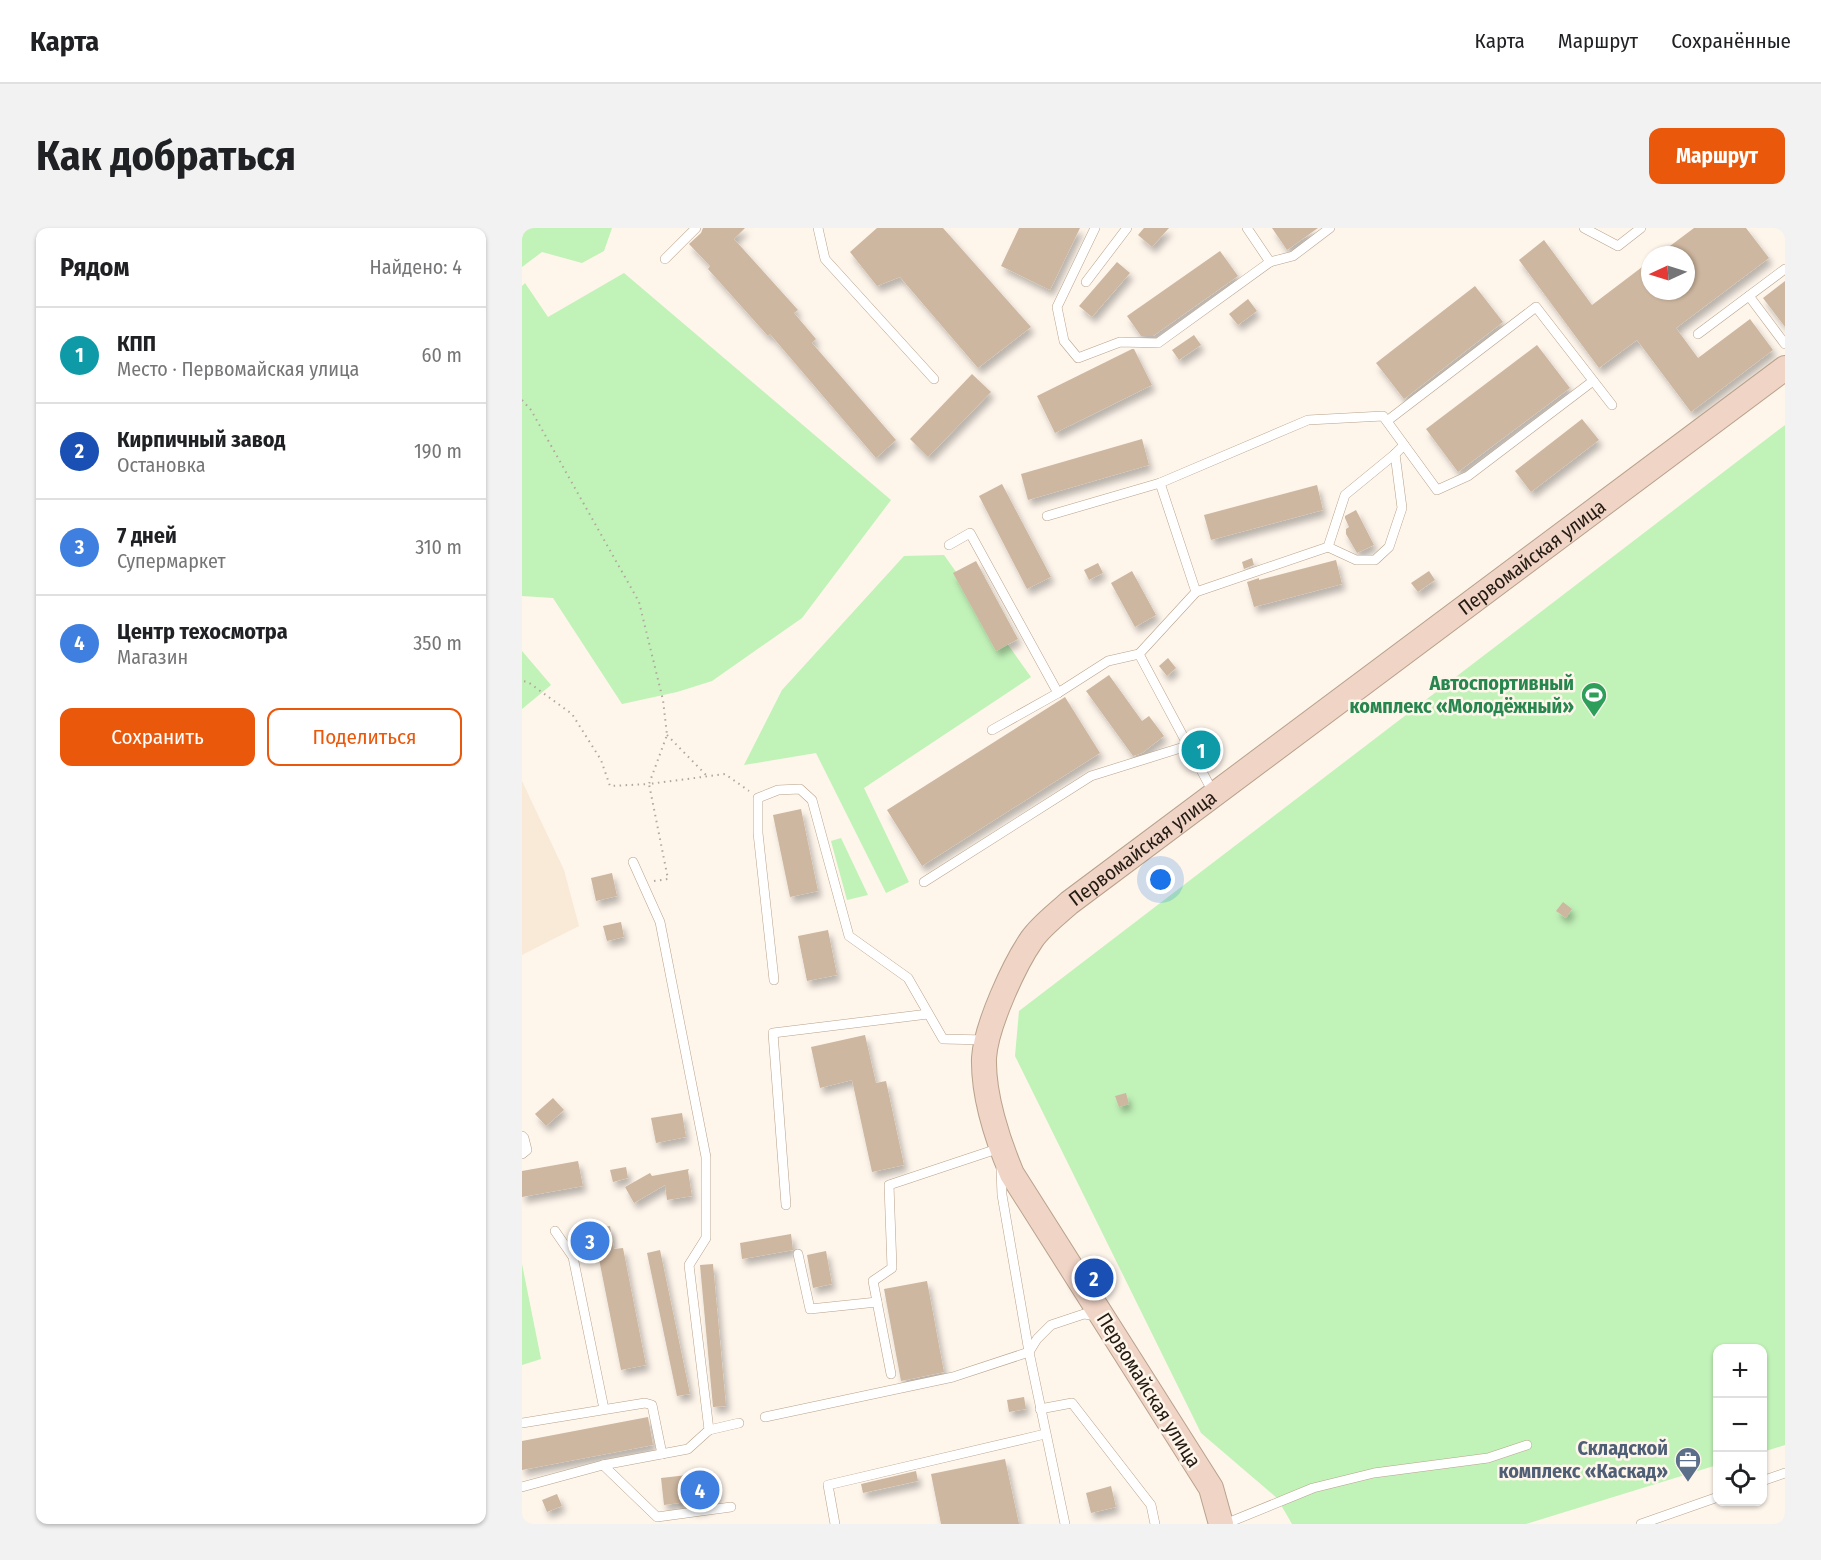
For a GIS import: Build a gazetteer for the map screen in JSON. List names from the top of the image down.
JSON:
{
  "streets": {
    "street": ["Первомайская улица"]
  },
  "places": {
    "sports": ["Автоспортивный комплекс «Молодёжный»"],
    "office": ["Складской комплекс «Каскад»"]
  },
  "north": "left",
  "page": {
    "header": "Карта",
    "nav": ["Карта", "Маршрут", "Сохранённые"],
    "buttons": [
      "Маршрут",
      ["Сохранить", "Поделиться"]
    ],
    "title": "Как добраться",
    "heading": ["Рядом", "Найдено: 4"],
    "list": [
      {
        "mark": "1",
        "name": "КПП",
        "note": "Место · Первомайская улица",
        "value": "60 m"
      },
      {
        "mark": "2",
        "name": "Кирпичный завод",
        "note": "Остановка",
        "value": "190 m"
      },
      {
        "mark": "3",
        "name": "7 дней",
        "note": "Супермаркет",
        "value": "310 m"
      },
      {
        "mark": "4",
        "name": "Центр техосмотра",
        "note": "Магазин",
        "value": "350 m"
      }
    ],
    "pins": [
      "1",
      "3",
      "2",
      "4"
    ],
    "map_buttons": ["+", "−"]
  }
}
